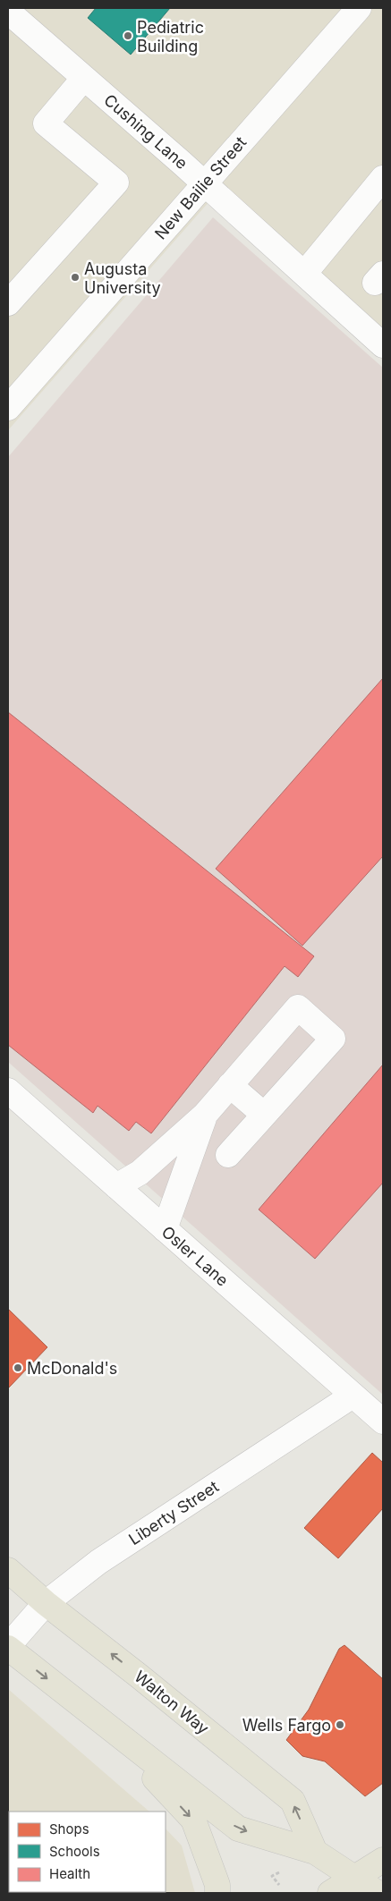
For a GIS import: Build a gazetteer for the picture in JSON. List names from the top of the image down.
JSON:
{
  "streets": {
    "main road": ["Walton Way"],
    "street": [
      "Cushing Lane",
      "New Bailie Street",
      "Osler Lane",
      "Liberty Street"
    ]
  },
  "crossings": [
    ["Cushing Lane", "New Bailie Street"],
    ["Osler Lane", "Liberty Street"],
    ["Liberty Street", "Walton Way"]
  ],
  "places": [
    "Pediatric Building",
    "Augusta University",
    "McDonald's",
    "Wells Fargo"
  ],
  "legend": ["Shops", "Schools", "Health"]
}
